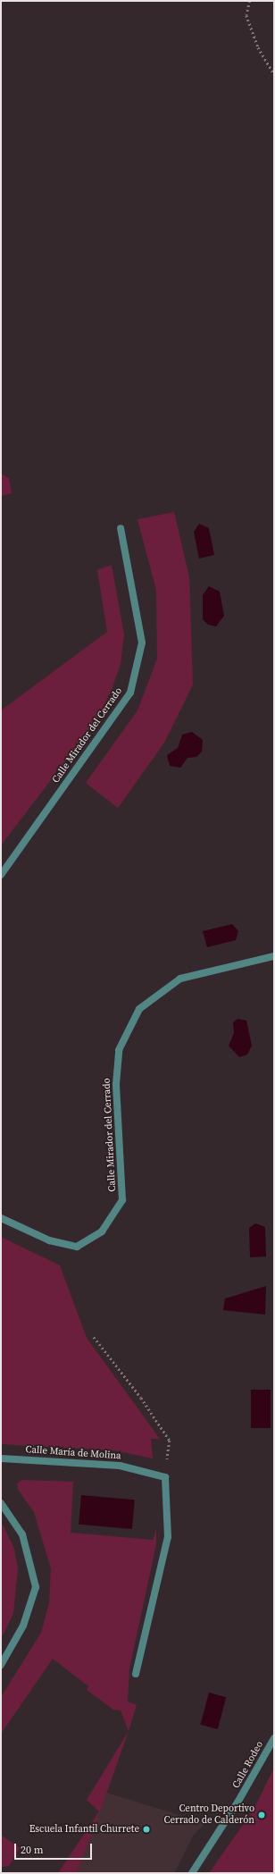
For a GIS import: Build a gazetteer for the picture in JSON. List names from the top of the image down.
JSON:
{
  "streets": {
    "street": ["Calle Mirador del Cerrado", "Calle María de Molina", "Calle Rodeo"]
  },
  "places": ["Centro Deportivo Cerrado de Calderón", "Escuela Infantil Churrete"],
  "scale_bar": "20 m"
}
